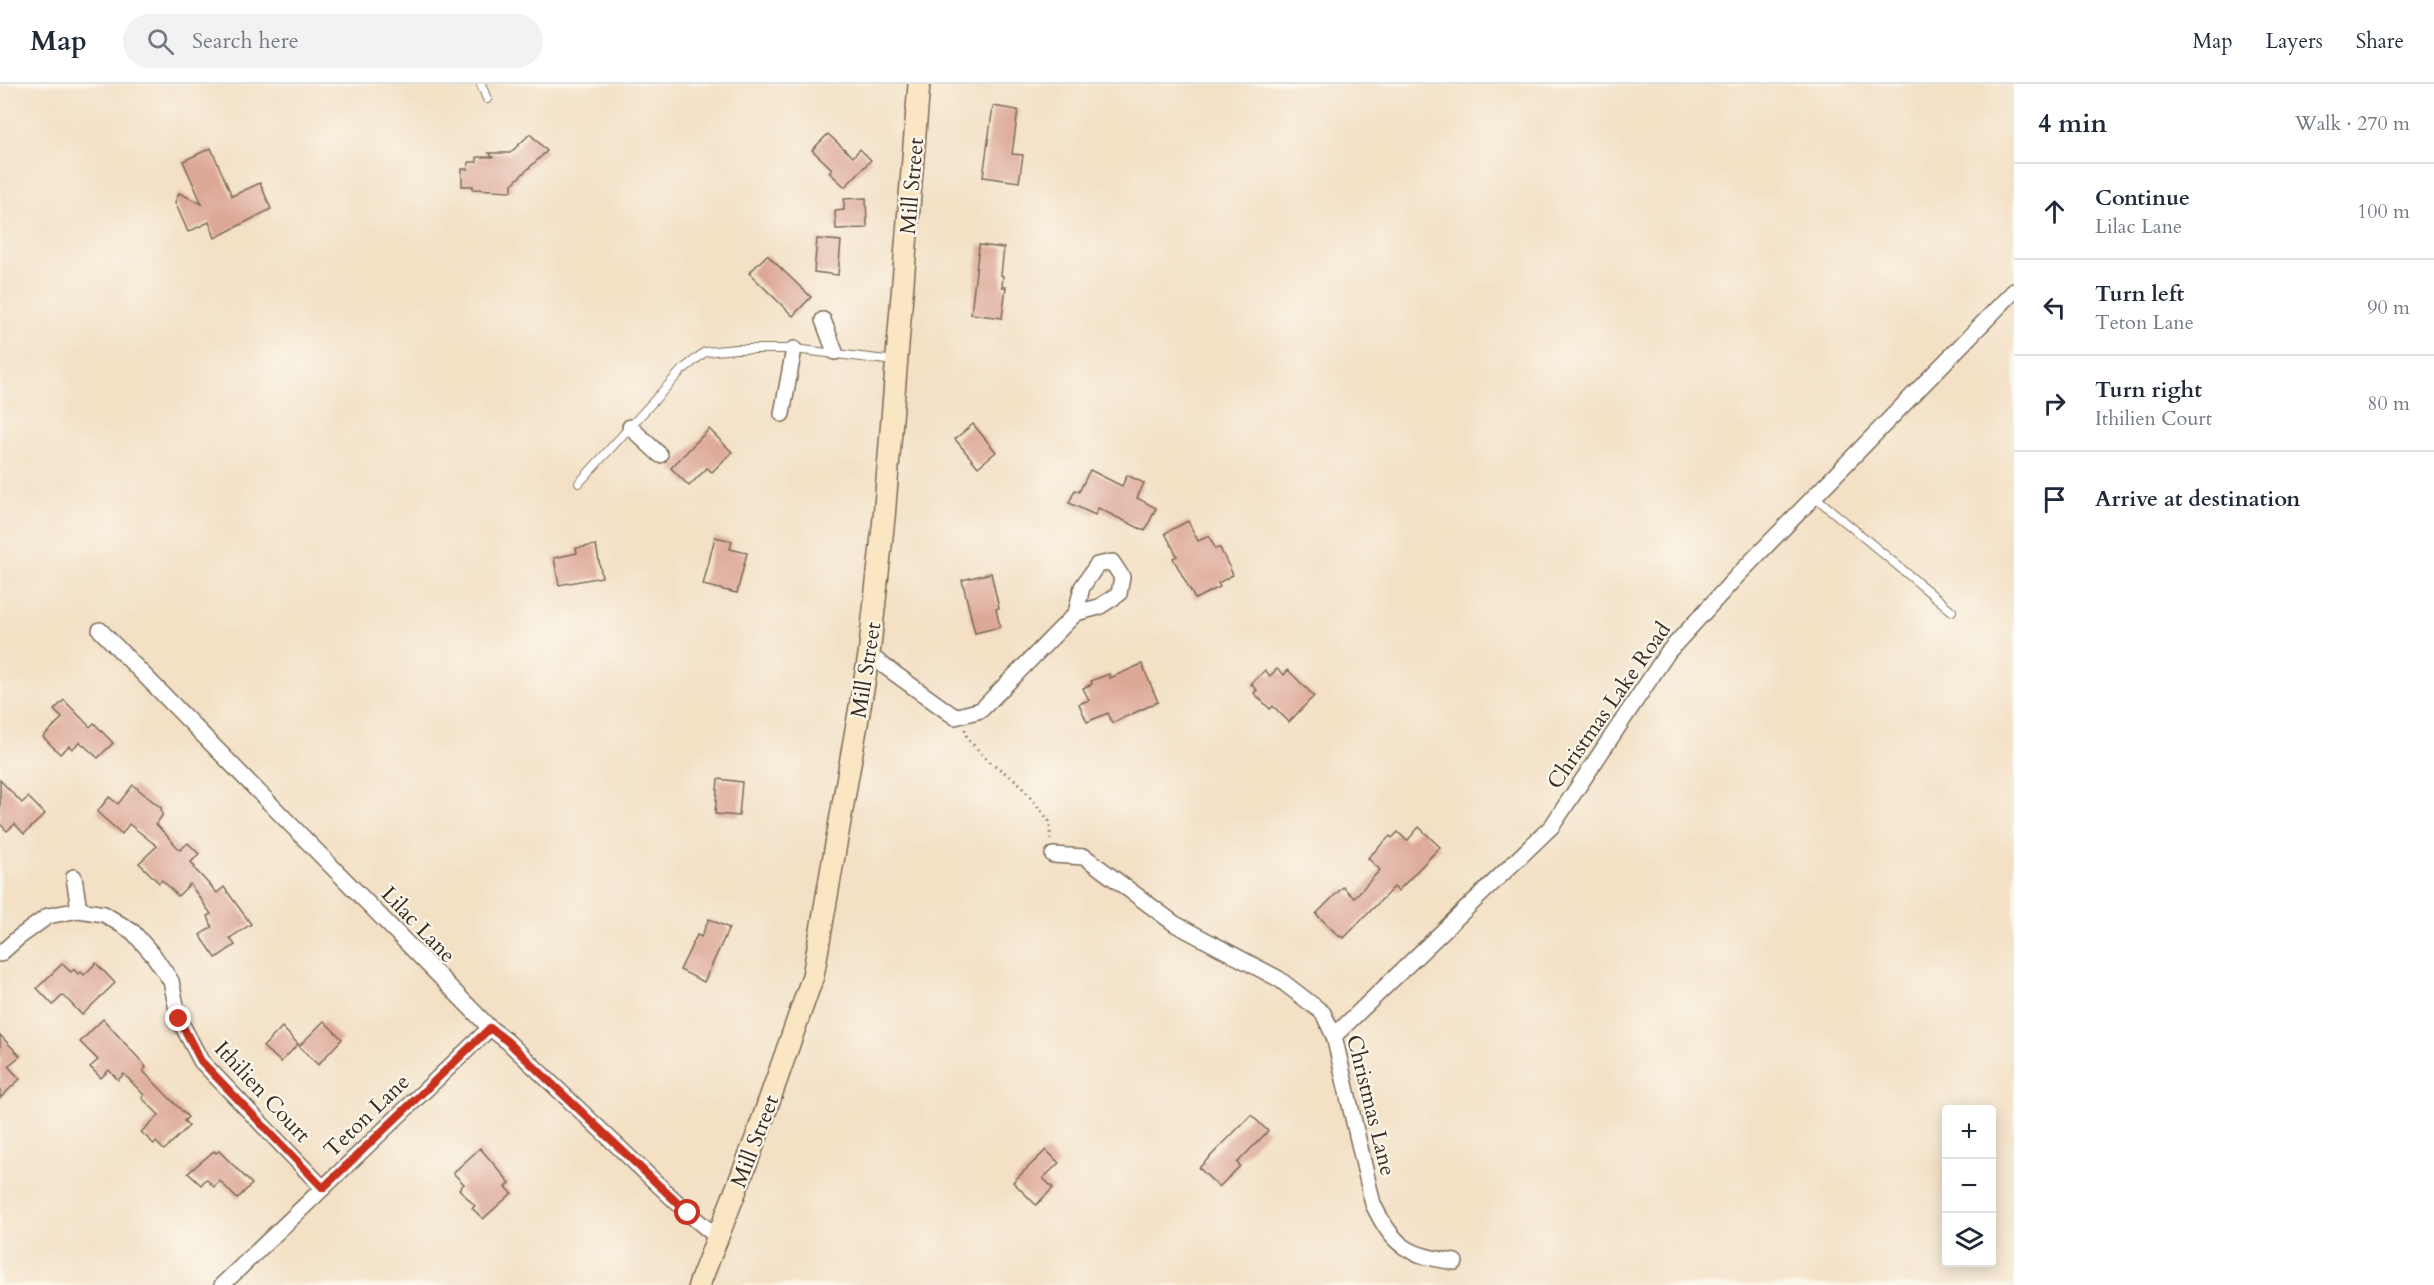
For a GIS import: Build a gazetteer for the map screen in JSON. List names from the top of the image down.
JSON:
{
  "streets": {
    "main road": ["Mill Street"],
    "street": [
      "Christmas Lake Road",
      "Lilac Lane",
      "Ithilien Court",
      "Christmas Lane",
      "Teton Lane"
    ]
  },
  "crossings": [
    ["Mill Street", "Lilac Lane"],
    ["Christmas Lake Road", "Christmas Lane"],
    ["Lilac Lane", "Teton Lane"],
    ["Ithilien Court", "Teton Lane"]
  ],
  "page": {
    "header": "Map",
    "search": "Search here",
    "nav": ["Map", "Layers", "Share"],
    "heading": ["4 min", "Walk · 270 m"],
    "list": [
      ["Continue", "Lilac Lane", "100 m"],
      ["Turn left", "Teton Lane", "90 m"],
      ["Turn right", "Ithilien Court", "80 m"],
      "Arrive at destination"
    ],
    "map_buttons": ["+", "−"]
  }
}
